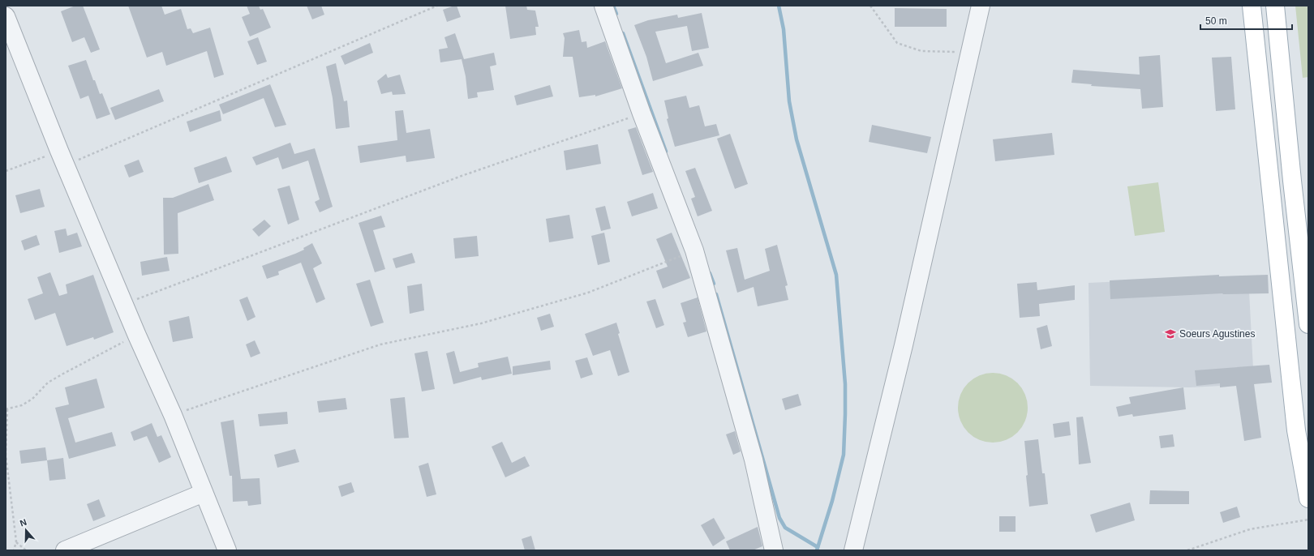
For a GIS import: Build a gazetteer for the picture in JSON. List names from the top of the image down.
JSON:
{
  "places": {
    "school or university": ["Soeurs Agustines"]
  },
  "scale_bar": "50 m",
  "north": "top"
}
